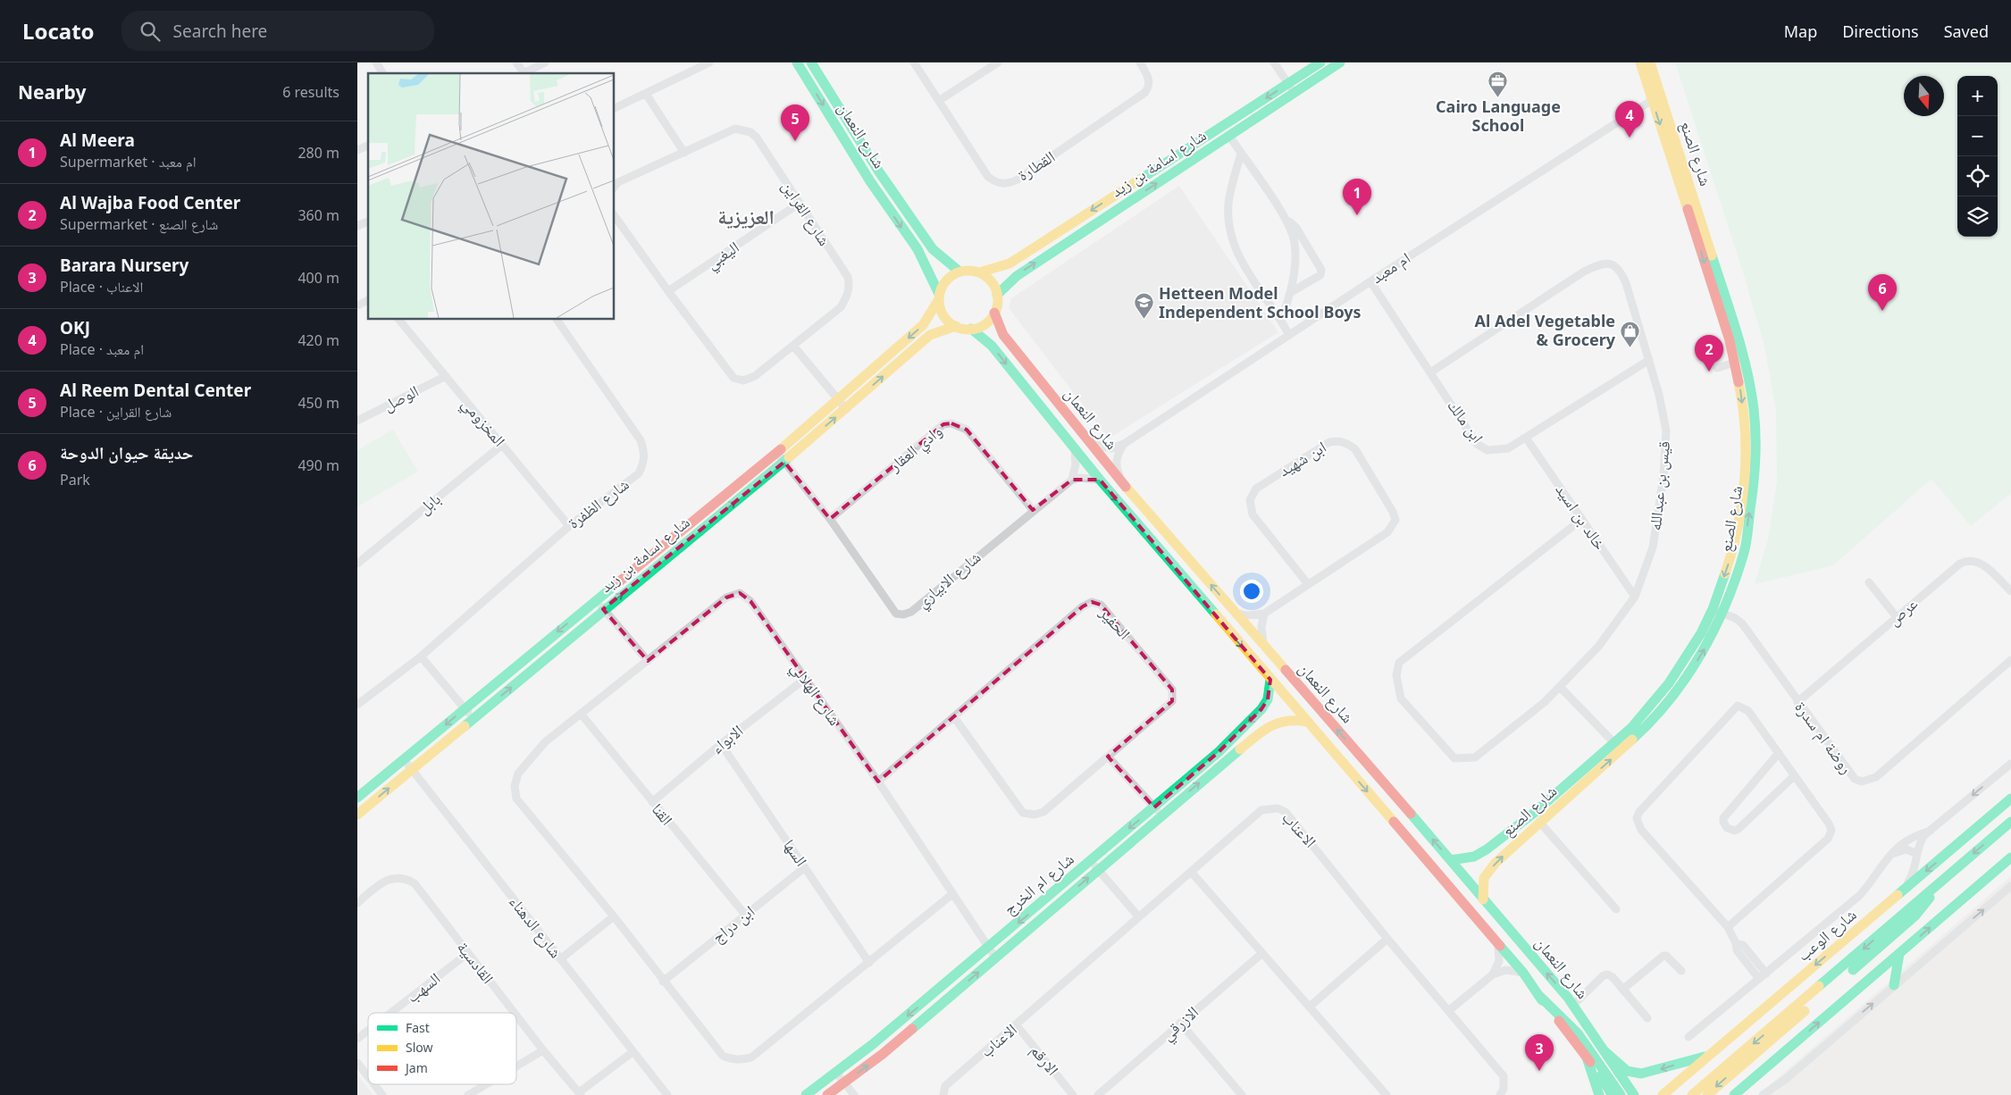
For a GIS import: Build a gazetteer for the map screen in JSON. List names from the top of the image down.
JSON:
{
  "streets": {
    "street": [
      "شارع النعمان",
      "شارع الصنع",
      "شارع اسامة بن زيد",
      "القطارة",
      "شارع القراين",
      "اليغبي",
      "ام معبد",
      "الوصل",
      "ابن مالك",
      "المخزومي",
      "وادي العقار",
      "ابن شهيد",
      "قيس بن عبدالله",
      "بابل",
      "شارع الظفرة",
      "خالد بن اسيد",
      "شارع الابياري",
      "عرص",
      "الحفير",
      "شارع الهلالي",
      "روضة ام سدرة",
      "الابواء",
      "القنا",
      "الاعناب",
      "السها",
      "شارع ام الخرج",
      "ابن دراج",
      "شارع الدهناء",
      "شارع الوعب",
      "القادسية",
      "السهب",
      "الازرقي",
      "الارقم"
    ]
  },
  "crossings": [
    ["شارع النعمان", "شارع الصنع"],
    ["شارع النعمان", "شارع اسامة بن زيد"],
    ["شارع النعمان", "ام معبد"],
    ["شارع النعمان", "شارع ام الخرج"],
    ["شارع الصنع", "ام معبد"],
    ["شارع الصنع", "روضة ام سدرة"],
    ["شارع اسامة بن زيد", "شارع الابياري"],
    ["شارع اسامة بن زيد", "شارع الدهناء"],
    ["شارع القراين", "اليغبي"],
    ["ام معبد", "ابن مالك"],
    ["الوصل", "المخزومي"],
    ["ابن مالك", "قيس بن عبدالله"],
    ["ابن مالك", "خالد بن اسيد"],
    ["المخزومي", "بابل"],
    ["المخزومي", "شارع الظفرة"],
    ["وادي العقار", "شارع الابياري"],
    ["قيس بن عبدالله", "خالد بن اسيد"],
    ["عرص", "روضة ام سدرة"],
    ["الحفير", "شارع الهلالي"],
    ["شارع الهلالي", "الابواء"],
    ["شارع الهلالي", "القنا"],
    ["شارع الهلالي", "السها"],
    ["شارع الهلالي", "شارع ام الخرج"],
    ["شارع الهلالي", "ابن دراج"],
    ["الابواء", "القنا"],
    ["الابواء", "السها"],
    ["القنا", "ابن دراج"],
    ["الاعناب", "الارقم"],
    ["السها", "ابن دراج"],
    ["شارع الدهناء", "القادسية"],
    ["القادسية", "السهب"]
  ],
  "districts": ["العزيزية"],
  "places": {
    "office": ["Cairo Language School"],
    "school or university": ["Hetteen Model Independent School Boys"],
    "shop": ["Al Adel Vegetable & Grocery"]
  },
  "legend": ["Fast", "Slow", "Jam"],
  "north": "bottom",
  "page": {
    "header": "Locato",
    "search": "Search here",
    "nav": ["Map", "Directions", "Saved"],
    "heading": ["Nearby", "6 results"],
    "map_buttons": ["+", "−"],
    "pins": [
      "4",
      "5",
      "1",
      "6",
      "2",
      "3"
    ],
    "list": [
      {
        "mark": "1",
        "name": "Al Meera",
        "note": "Supermarket · ام معبد",
        "value": "280 m"
      },
      {
        "mark": "2",
        "name": "Al Wajba Food Center",
        "note": "Supermarket · شارع الصنع",
        "value": "360 m"
      },
      {
        "mark": "3",
        "name": "Barara Nursery",
        "note": "Place · الاعناب",
        "value": "400 m"
      },
      {
        "mark": "4",
        "name": "OKJ",
        "note": "Place · ام معبد",
        "value": "420 m"
      },
      {
        "mark": "5",
        "name": "Al Reem Dental Center",
        "note": "Place · شارع القراين",
        "value": "450 m"
      },
      {
        "mark": "6",
        "name": "حديقة حيوان الدوحة",
        "note": "Park",
        "value": "490 m"
      }
    ]
  }
}
